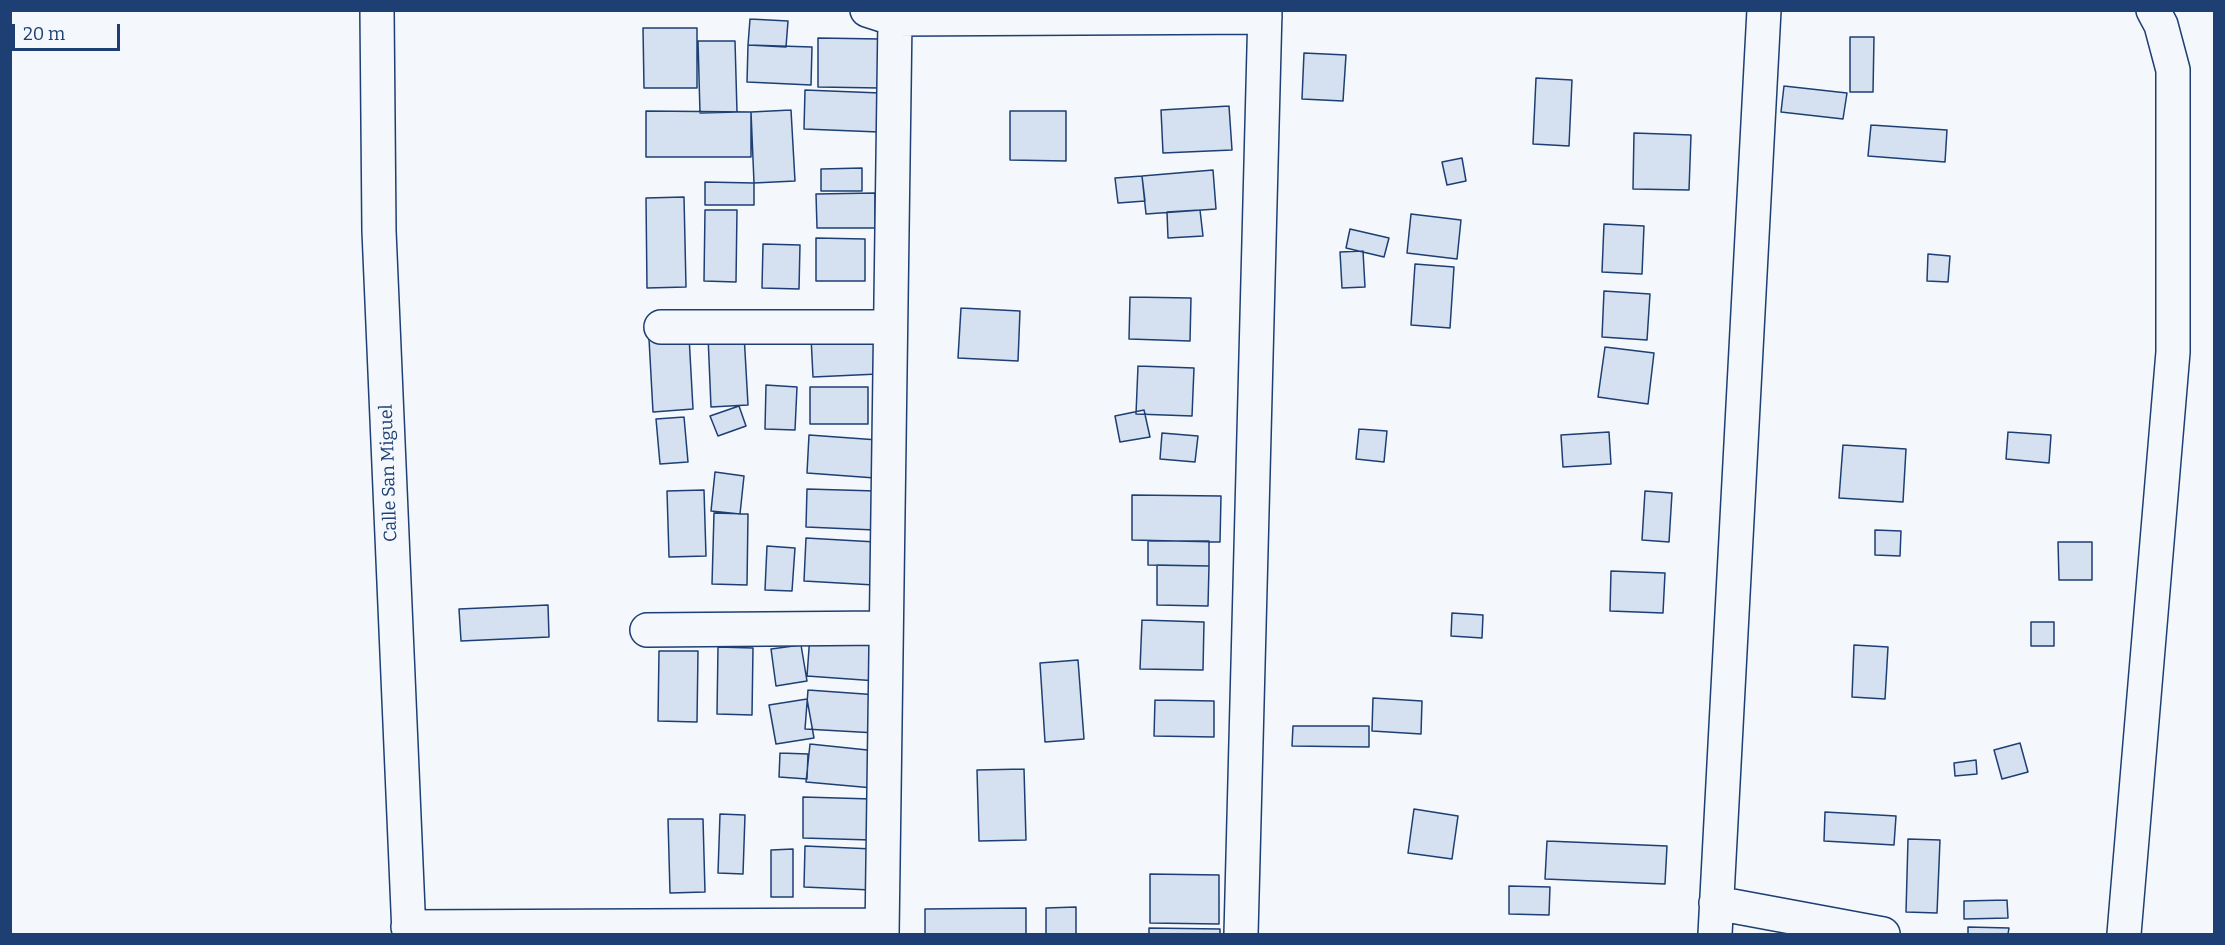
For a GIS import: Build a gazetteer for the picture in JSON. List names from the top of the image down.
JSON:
{
  "streets": {
    "street": ["Calle San Miguel"]
  },
  "scale_bar": "20 m"
}
